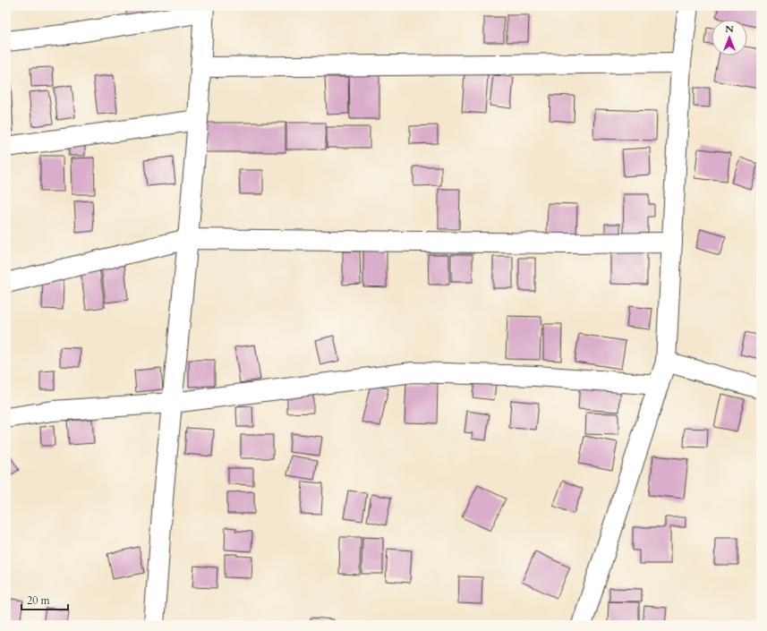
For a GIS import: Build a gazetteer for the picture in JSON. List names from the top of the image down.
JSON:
{
  "scale_bar": "20 m",
  "north": "top"
}
